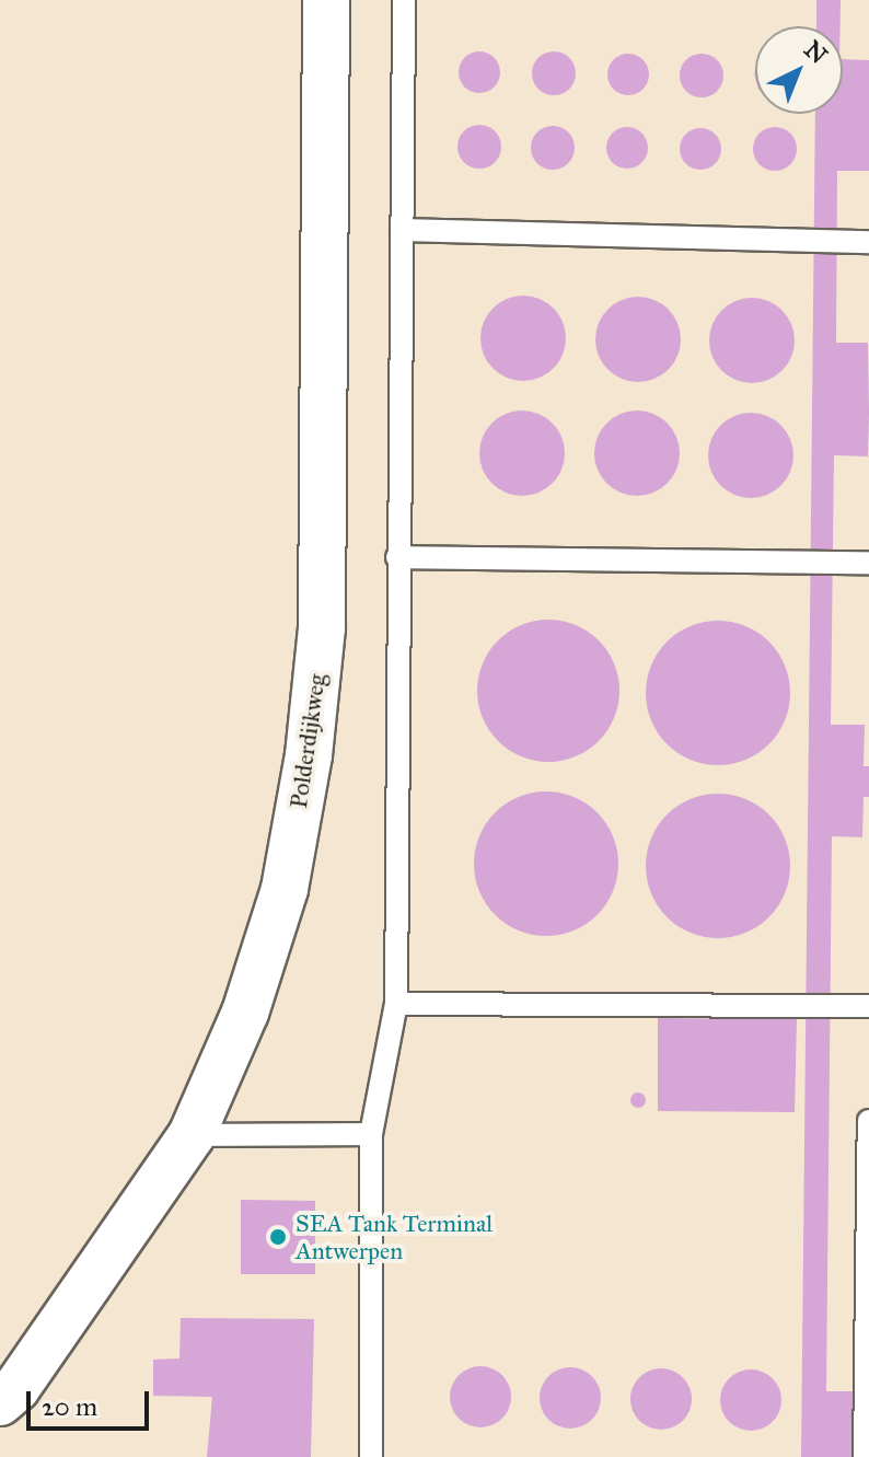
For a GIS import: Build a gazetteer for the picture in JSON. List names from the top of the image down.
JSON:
{
  "streets": {
    "street": ["Polderdijkweg"]
  },
  "places": ["SEA Tank Terminal Antwerpen"],
  "scale_bar": "20 m",
  "north": "top right"
}
